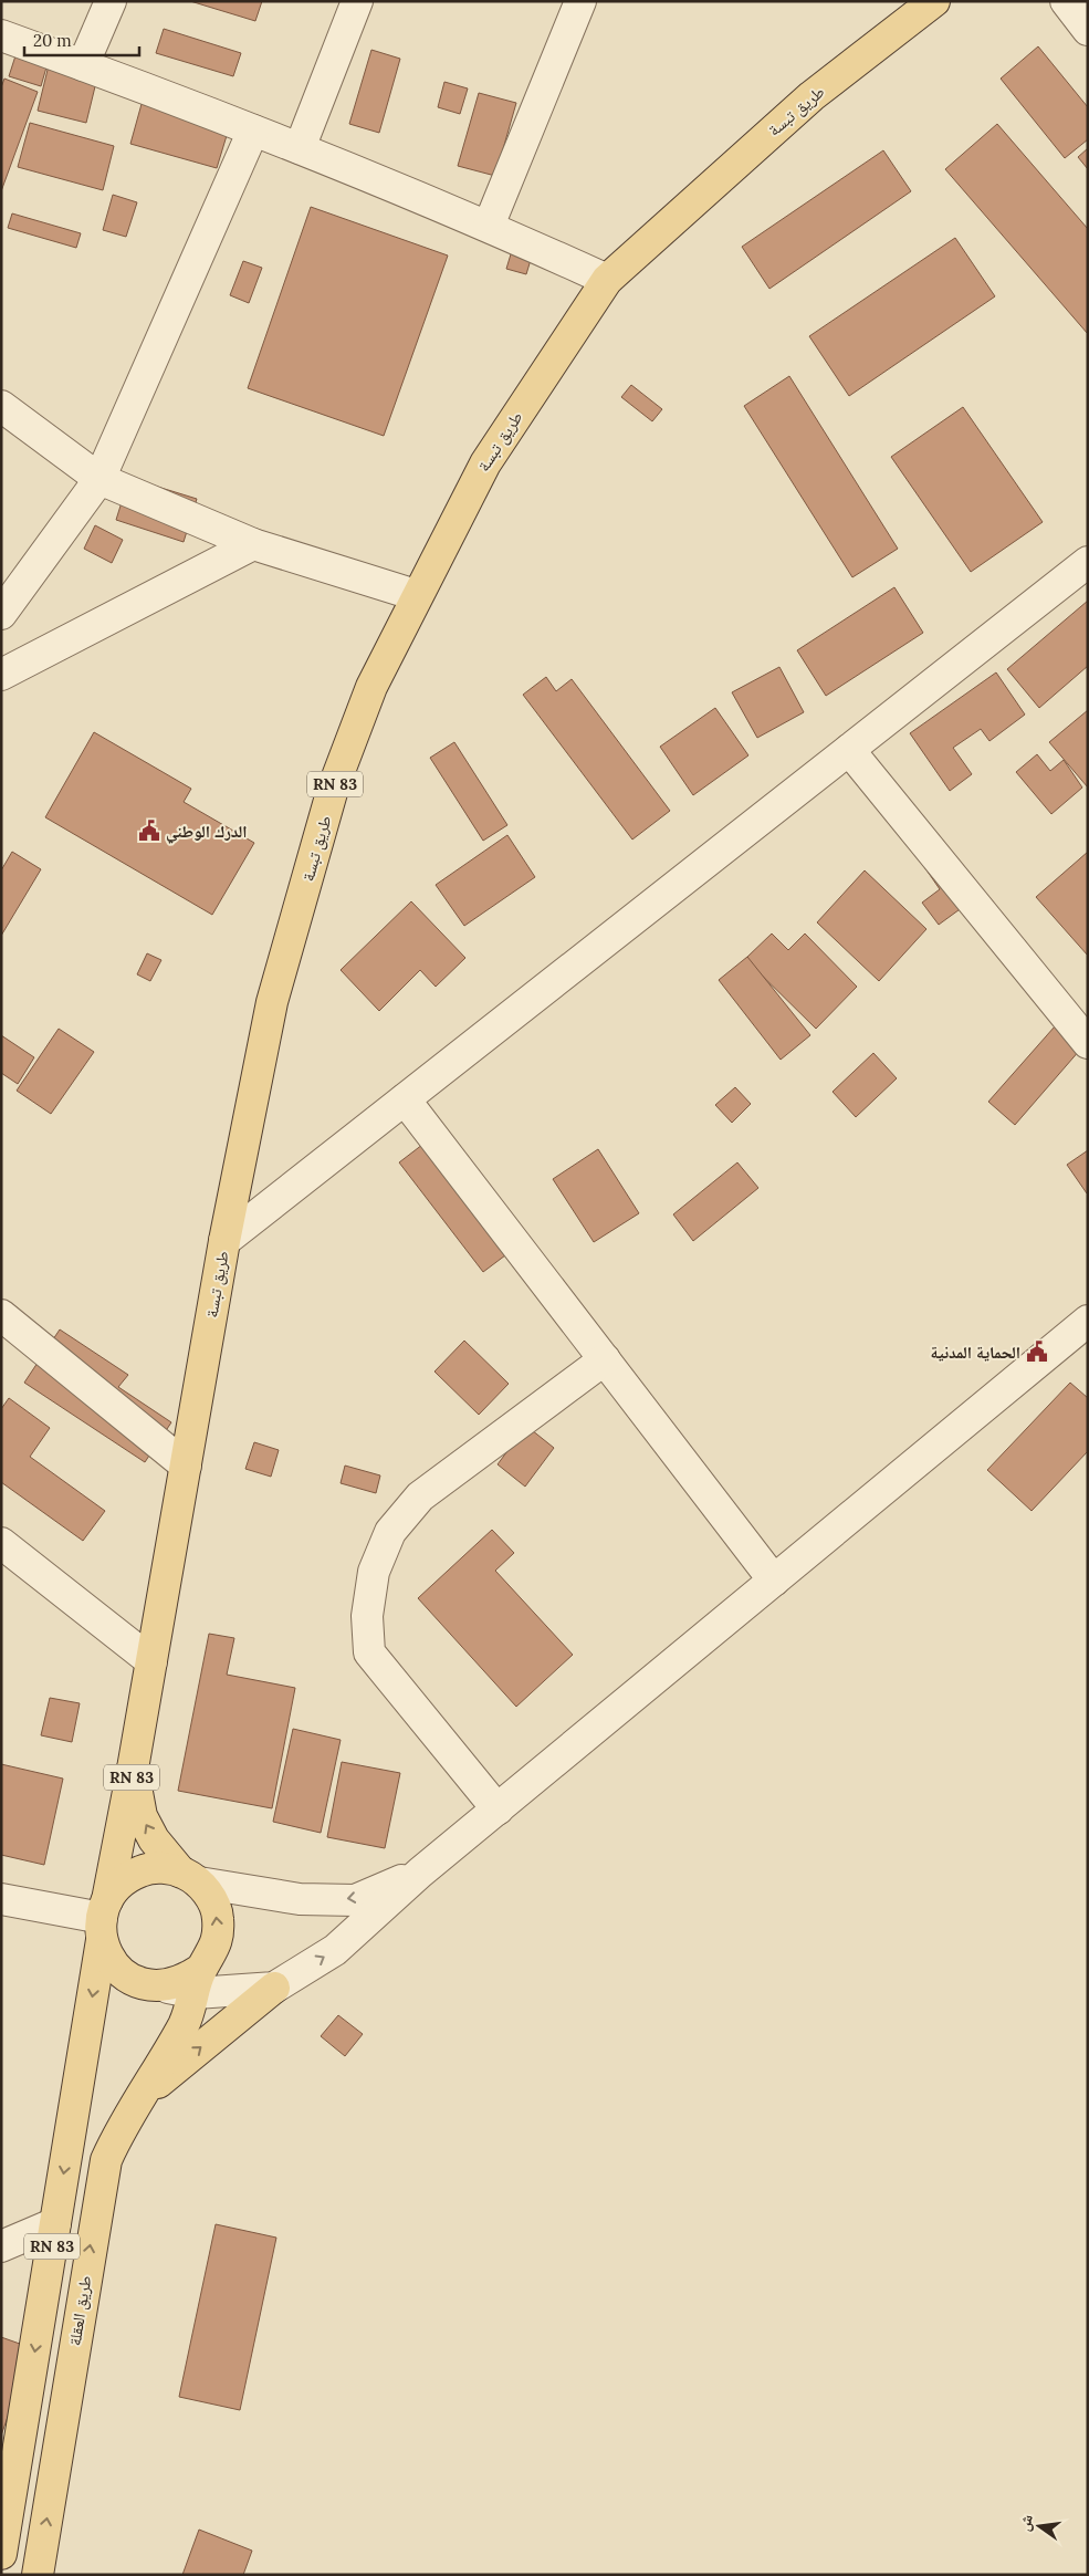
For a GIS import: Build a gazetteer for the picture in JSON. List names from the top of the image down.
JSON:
{
  "streets": {
    "main road": ["طريق تبسة", "RN 83", "طريق العقلة"]
  },
  "crossings": [
    ["طريق تبسة", "RN 83"],
    ["RN 83", "طريق العقلة"]
  ],
  "places": {
    "public building": ["الدرك الوطني", "الحماية المدنية"]
  },
  "scale_bar": "20 m",
  "north": "left"
}
